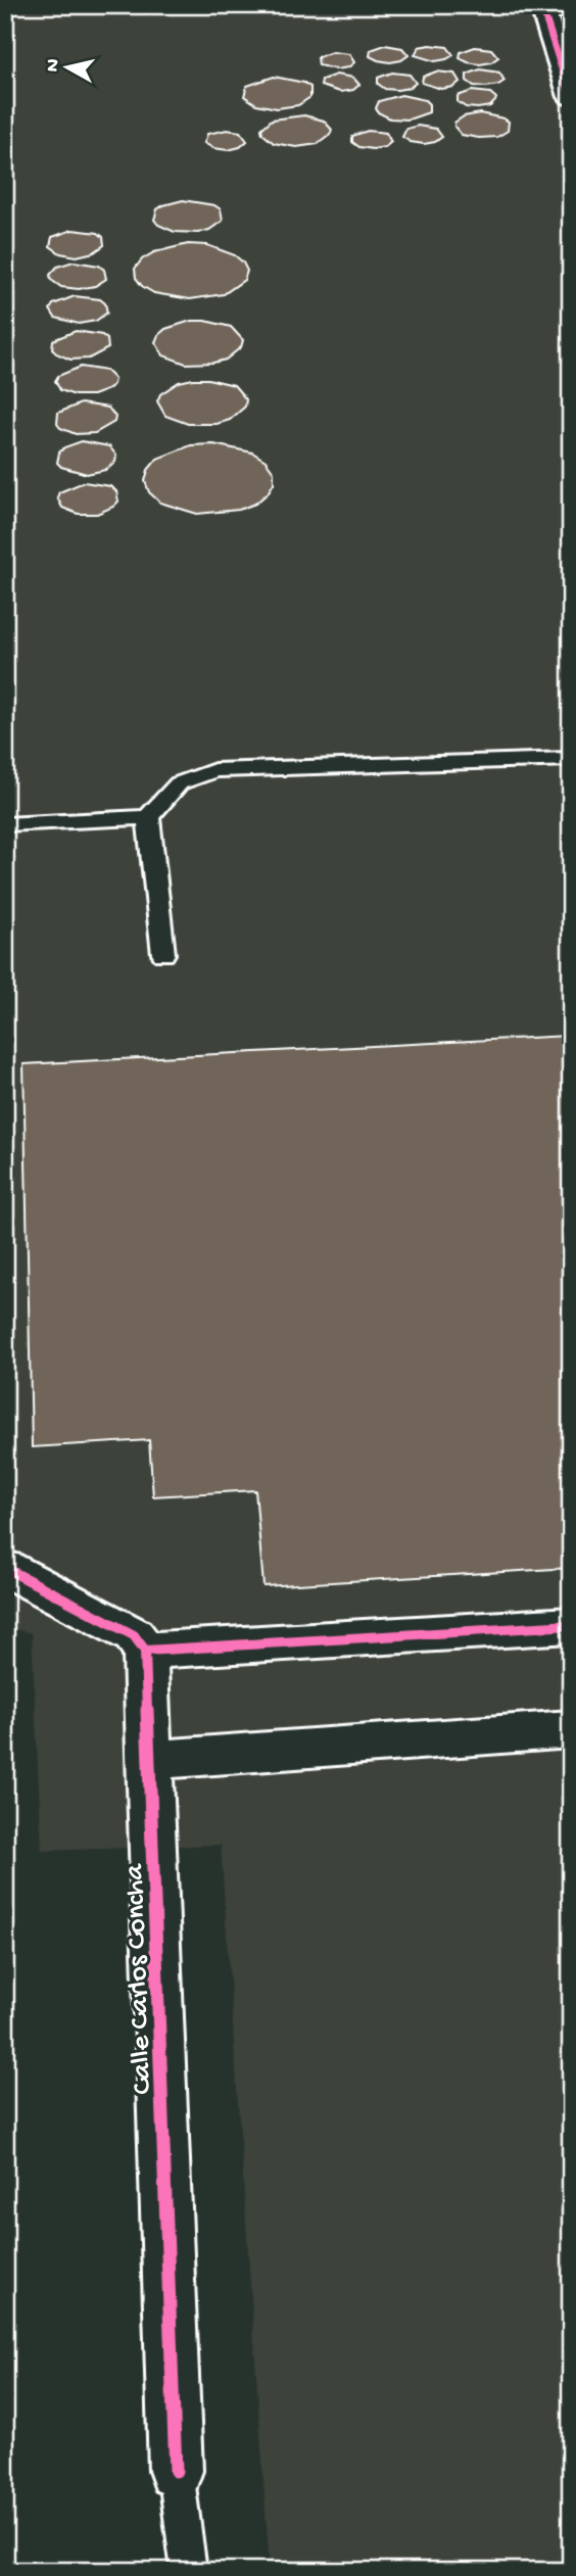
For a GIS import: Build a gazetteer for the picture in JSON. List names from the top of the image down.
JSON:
{
  "streets": {
    "street": ["Calle Carlos Concha"]
  },
  "north": "left"
}
